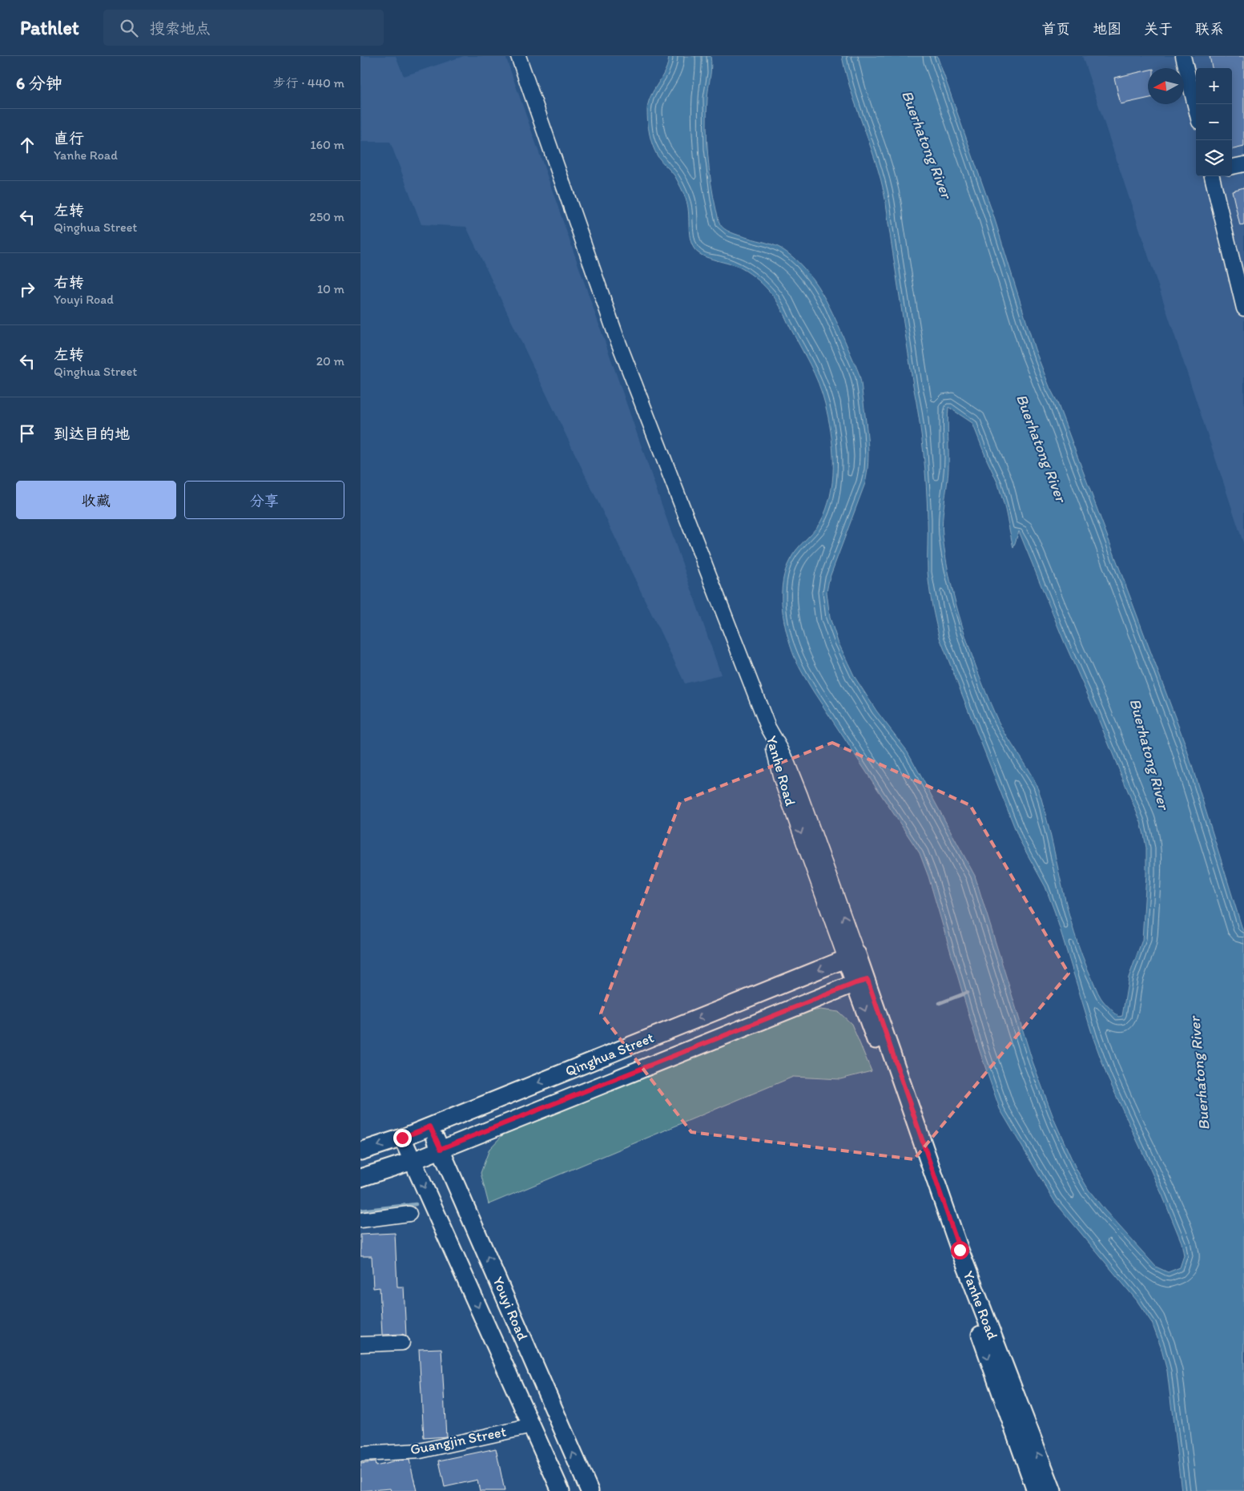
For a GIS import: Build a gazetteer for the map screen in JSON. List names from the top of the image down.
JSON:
{
  "streets": {
    "main road": ["Yanhe Road", "Qinghua Street", "Youyi Road"],
    "street": ["Guangjin Street"]
  },
  "crossings": [
    ["Yanhe Road", "Qinghua Street"],
    ["Qinghua Street", "Youyi Road"],
    ["Youyi Road", "Guangjin Street"]
  ],
  "water": ["Buerhatong River"],
  "north": "left",
  "page": {
    "header": "Pathlet",
    "search": "搜索地点",
    "nav": [
      "首页",
      "地图",
      "关于",
      "联系"
    ],
    "heading": ["6 分钟", "步行 · 440 m"],
    "map_buttons": ["+", "−"],
    "list": [
      ["直行", "Yanhe Road", "160 m"],
      ["左转", "Qinghua Street", "250 m"],
      ["右转", "Youyi Road", "10 m"],
      ["左转", "Qinghua Street", "20 m"],
      "到达目的地"
    ],
    "buttons": ["收藏", "分享"]
  }
}
